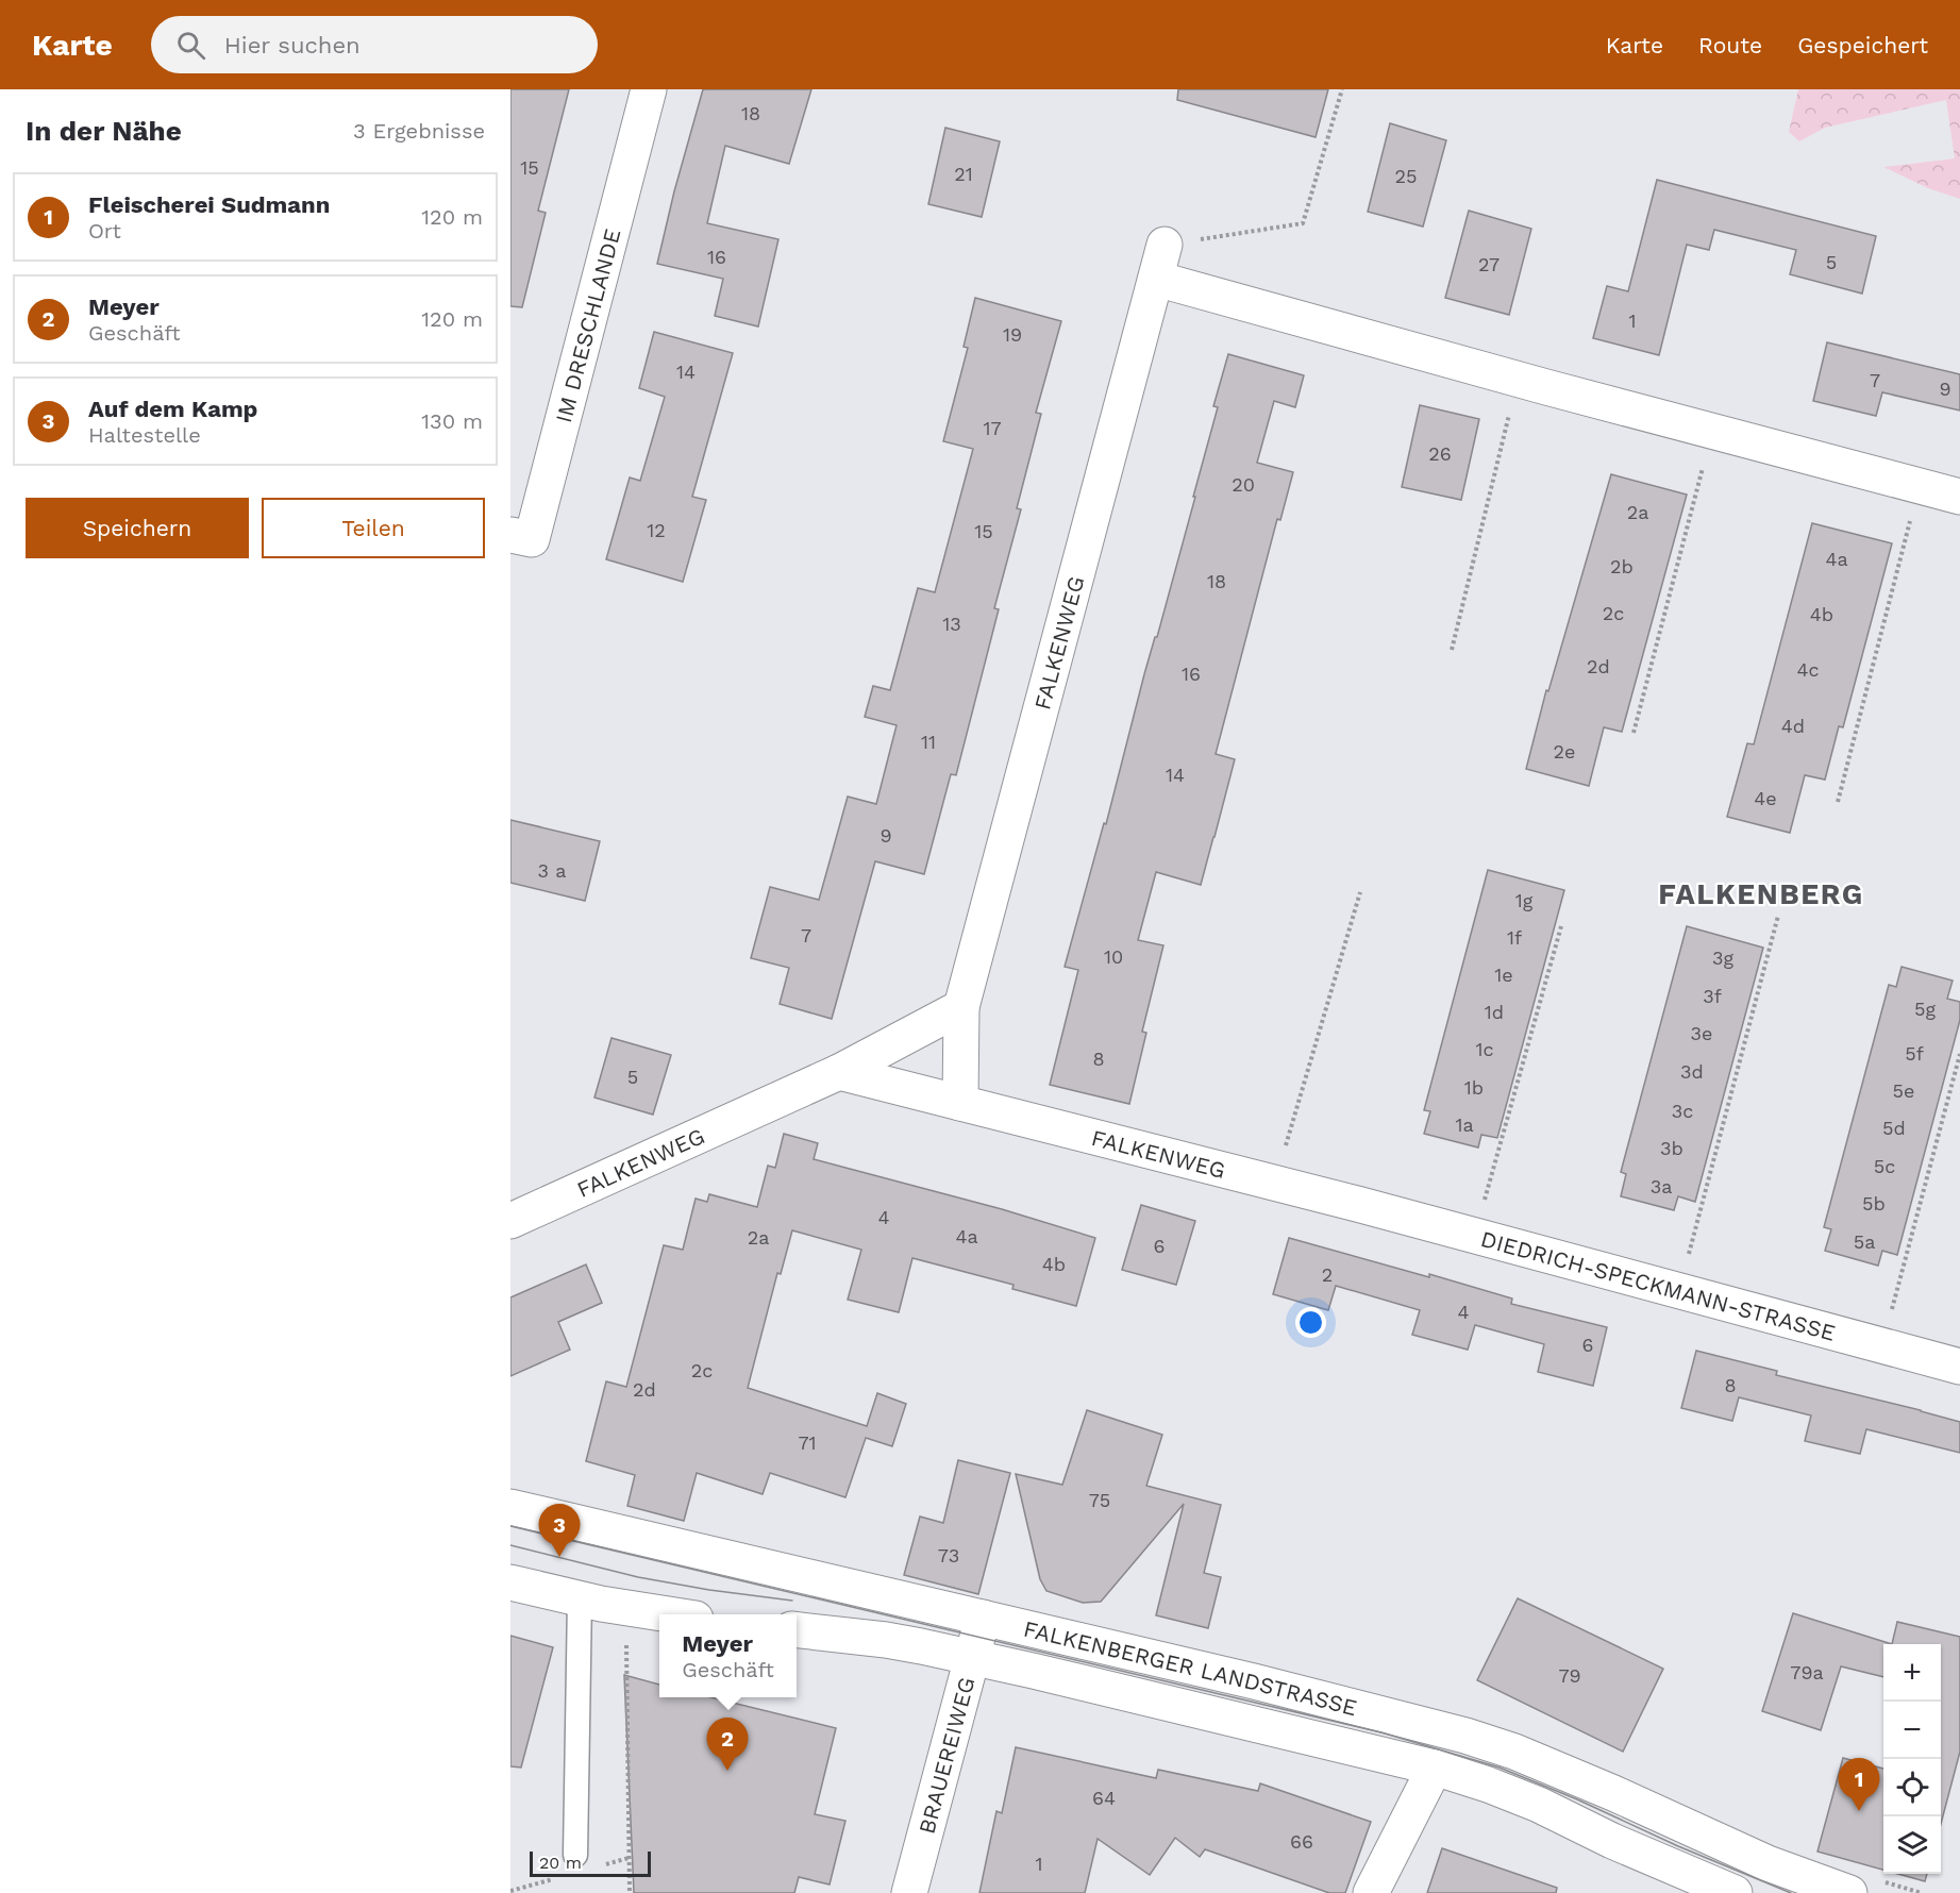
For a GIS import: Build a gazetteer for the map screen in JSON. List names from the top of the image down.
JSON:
{
  "streets": {
    "street": [
      "IM DRESCHLANDE",
      "FALKENWEG",
      "DIEDRICH-SPECKMANN-STRASSE",
      "FALKENBERGER LANDSTRASSE",
      "BRAUEREIWEG"
    ]
  },
  "crossings": [
    ["FALKENWEG", "DIEDRICH-SPECKMANN-STRASSE"],
    ["FALKENBERGER LANDSTRASSE", "BRAUEREIWEG"]
  ],
  "districts": ["FALKENBERG"],
  "house_numbers": [
    "18",
    "15",
    "21",
    "25",
    "16",
    "5",
    "27",
    "1",
    "19",
    "14",
    "7",
    "9",
    "17",
    "26",
    "20",
    "2a",
    "12",
    "15",
    "4a",
    "2b",
    "18",
    "2c",
    "4b",
    "13",
    "2d",
    "4c",
    "16",
    "4d",
    "11",
    "2e",
    "14",
    "4e",
    "9",
    "3 a",
    "1g",
    "7",
    "1f",
    "10",
    "3g",
    "1e",
    "3f",
    "5g",
    "1d",
    "3e",
    "1c",
    "5f",
    "8",
    "3d",
    "5",
    "1b",
    "5e",
    "3c",
    "1a",
    "5d",
    "3b",
    "5c",
    "3a",
    "5b",
    "4",
    "4a",
    "2a",
    "5a",
    "6",
    "4b",
    "2",
    "4",
    "6",
    "2c",
    "8",
    "2d",
    "71",
    "75",
    "73",
    "79a",
    "79",
    "64",
    "66",
    "1"
  ],
  "scale_bar": "20 m",
  "page": {
    "header": "Karte",
    "search": "Hier suchen",
    "nav": ["Karte", "Route", "Gespeichert"],
    "heading": ["In der Nähe", "3 Ergebnisse"],
    "list": [
      {
        "mark": "1",
        "name": "Fleischerei Sudmann",
        "note": "Ort",
        "value": "120 m"
      },
      {
        "mark": "2",
        "name": "Meyer",
        "note": "Geschäft",
        "value": "120 m"
      },
      {
        "mark": "3",
        "name": "Auf dem Kamp",
        "note": "Haltestelle",
        "value": "130 m"
      }
    ],
    "buttons": ["Speichern", "Teilen"],
    "pins": ["3", "2", "1"],
    "popup": ["Meyer", "Geschäft"],
    "map_buttons": ["+", "−"],
    "scale": "20 m"
  }
}
